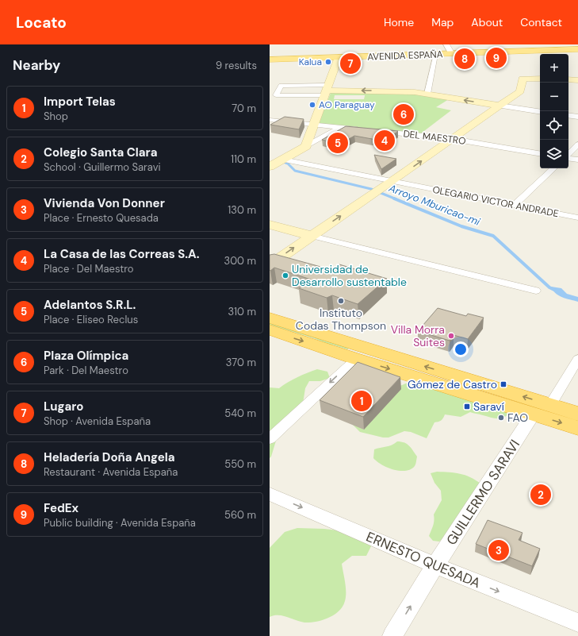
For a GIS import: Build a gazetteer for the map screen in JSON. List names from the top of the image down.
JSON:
{
  "streets": {
    "main road": ["AVENIDA ESPAÑA"],
    "street": [
      "DEL MAESTRO",
      "OLEGARIO VICTOR ANDRADE",
      "GUILLERMO SARAVI",
      "ERNESTO QUESADA"
    ]
  },
  "crossings": [
    ["GUILLERMO SARAVI", "ERNESTO QUESADA"]
  ],
  "one_way": ["ERNESTO QUESADA"],
  "water": ["Arroyo Mburicao-mi"],
  "places": {
    "other": [
      "Kalua",
      "AO Paraguay",
      "Universidad de Desarrollo sustentable",
      "Instituto Codas Thompson",
      "Villa Morra Suites",
      "FAO"
    ],
    "transit": ["Gómez de Castro", "Saraví"]
  },
  "page": {
    "header": "Locato",
    "nav": [
      "Home",
      "Map",
      "About",
      "Contact"
    ],
    "heading": ["Nearby", "9 results"],
    "pins": [
      "9",
      "8",
      "7",
      "6",
      "4",
      "5",
      "1",
      "2",
      "3"
    ],
    "map_buttons": ["+", "−"],
    "list": [
      {
        "mark": "1",
        "name": "Import Telas",
        "note": "Shop",
        "value": "70 m"
      },
      {
        "mark": "2",
        "name": "Colegio Santa Clara",
        "note": "School · Guillermo Saravi",
        "value": "110 m"
      },
      {
        "mark": "3",
        "name": "Vivienda Von Donner",
        "note": "Place · Ernesto Quesada",
        "value": "130 m"
      },
      {
        "mark": "4",
        "name": "La Casa de las Correas S.A.",
        "note": "Place · Del Maestro",
        "value": "300 m"
      },
      {
        "mark": "5",
        "name": "Adelantos S.R.L.",
        "note": "Place · Eliseo Reclus",
        "value": "310 m"
      },
      {
        "mark": "6",
        "name": "Plaza Olímpica",
        "note": "Park · Del Maestro",
        "value": "370 m"
      },
      {
        "mark": "7",
        "name": "Lugaro",
        "note": "Shop · Avenida España",
        "value": "540 m"
      },
      {
        "mark": "8",
        "name": "Heladería Doña Angela",
        "note": "Restaurant · Avenida España",
        "value": "550 m"
      },
      {
        "mark": "9",
        "name": "FedEx",
        "note": "Public building · Avenida España",
        "value": "560 m"
      }
    ]
  }
}
